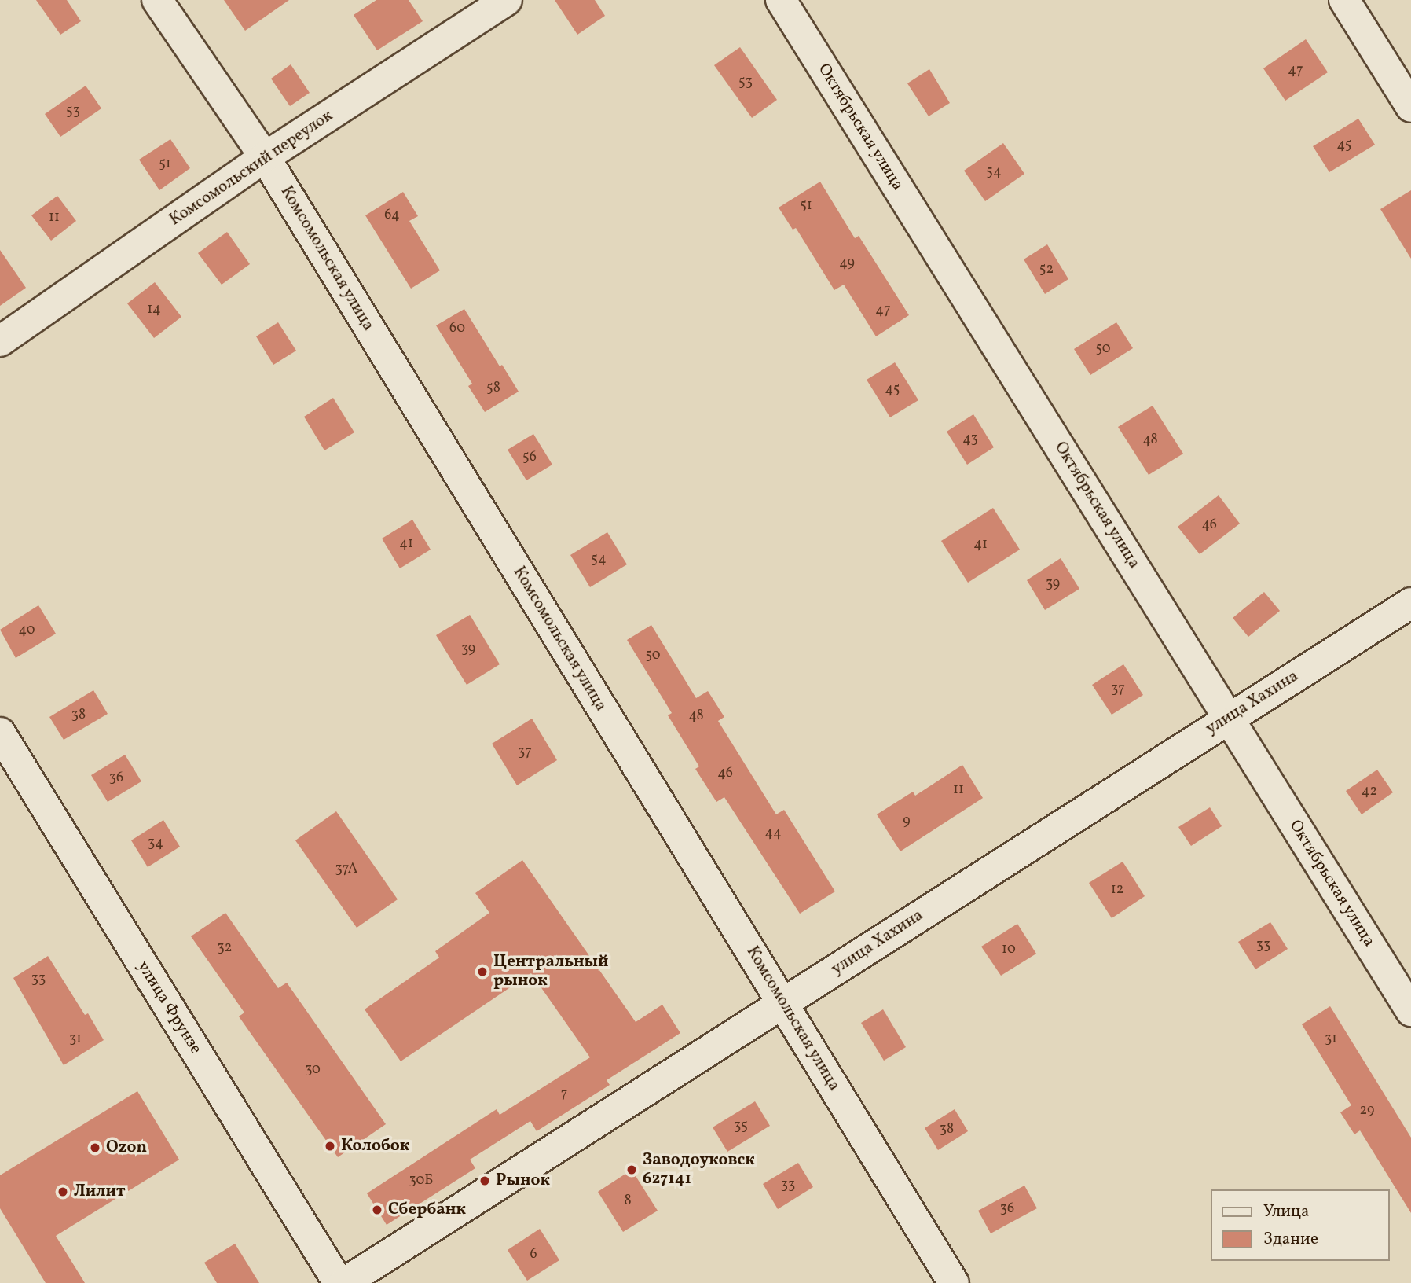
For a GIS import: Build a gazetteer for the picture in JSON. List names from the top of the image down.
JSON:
{
  "streets": {
    "street": [
      "Октябрьская улица",
      "Комсомольский переулок",
      "Комсомольская улица",
      "улица Хахина",
      "улица Фрунзе"
    ]
  },
  "crossings": [
    ["Октябрьская улица", "улица Хахина"],
    ["Комсомольский переулок", "Комсомольская улица"],
    ["Комсомольская улица", "улица Хахина"]
  ],
  "places": [
    "Центральный рынок",
    "Колобок",
    "Ozon",
    "Заводоуковск 627141",
    "Рынок",
    "Лилит",
    "Сбербанк"
  ],
  "house_numbers": [
    "47",
    "53",
    "53",
    "45",
    "51",
    "54",
    "51",
    "64",
    "11",
    "49",
    "52",
    "14",
    "47",
    "60",
    "50",
    "58",
    "45",
    "43",
    "48",
    "56",
    "46",
    "41",
    "41",
    "54",
    "39",
    "40",
    "39",
    "50",
    "37",
    "38",
    "48",
    "37",
    "46",
    "36",
    "11",
    "42",
    "9",
    "44",
    "34",
    "37А",
    "12",
    "33",
    "32",
    "10",
    "33",
    "31",
    "31",
    "30",
    "7",
    "29",
    "35",
    "38",
    "30Б",
    "33",
    "8",
    "36",
    "6"
  ],
  "legend": ["Улица", "Здание"]
}
